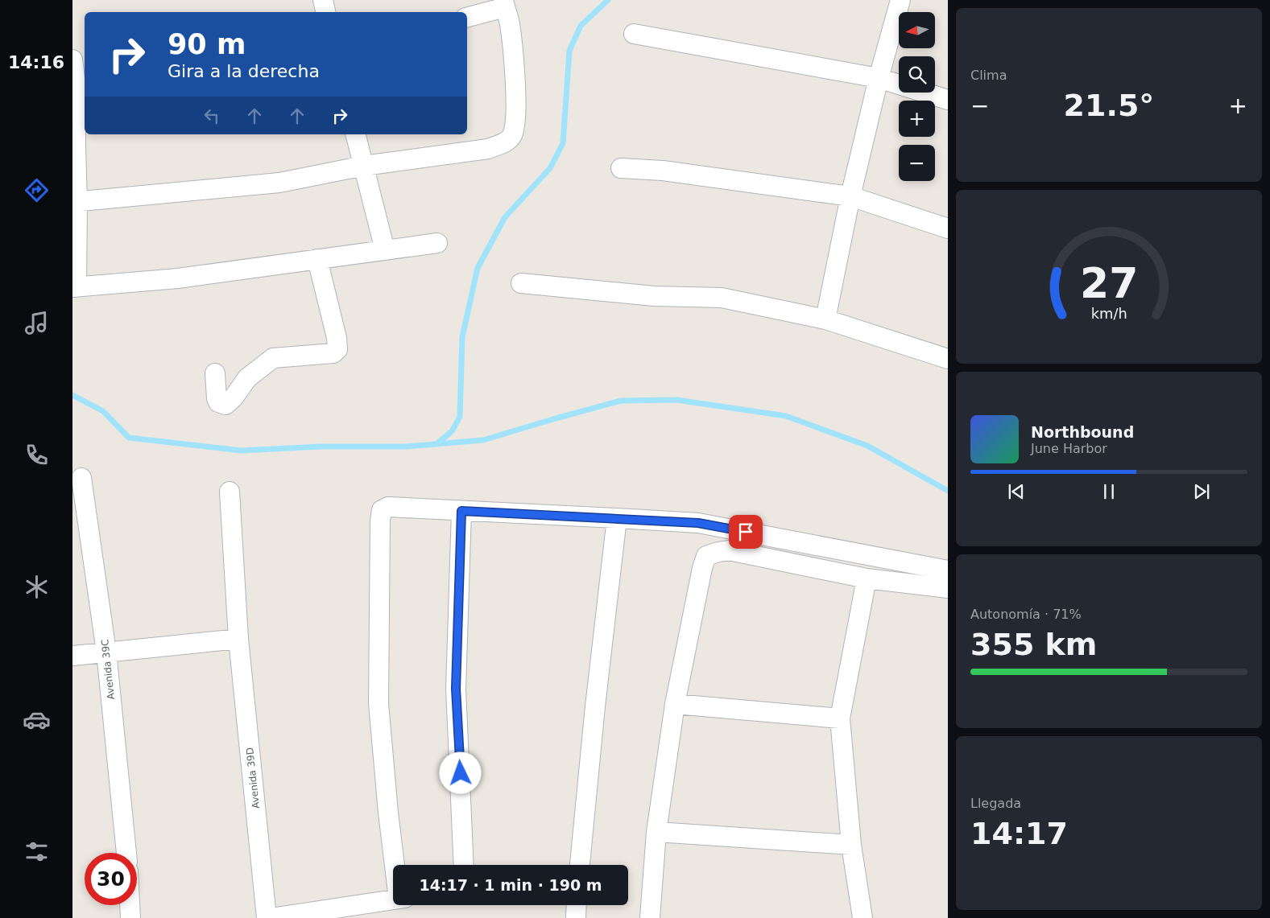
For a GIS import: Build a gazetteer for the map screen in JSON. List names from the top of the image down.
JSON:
{
  "streets": {
    "street": ["Avenida 39C", "Avenida 39D"]
  },
  "north": "left",
  "page": {
    "tabs": "14:16",
    "tile": [
      "Clima",
      ["Autonomía · 71%", "355 km"],
      ["Llegada", "14:17"]
    ],
    "map_buttons": ["+", "−"],
    "turn": ["90 m", "Gira a la derecha"],
    "heat": ["−", "21.5°", "+"],
    "song": ["Northbound", "June Harbor"],
    "limit": "30",
    "trip": "14:17 · 1 min · 190 m",
    "gauge": ["27", "km/h"]
  }
}
